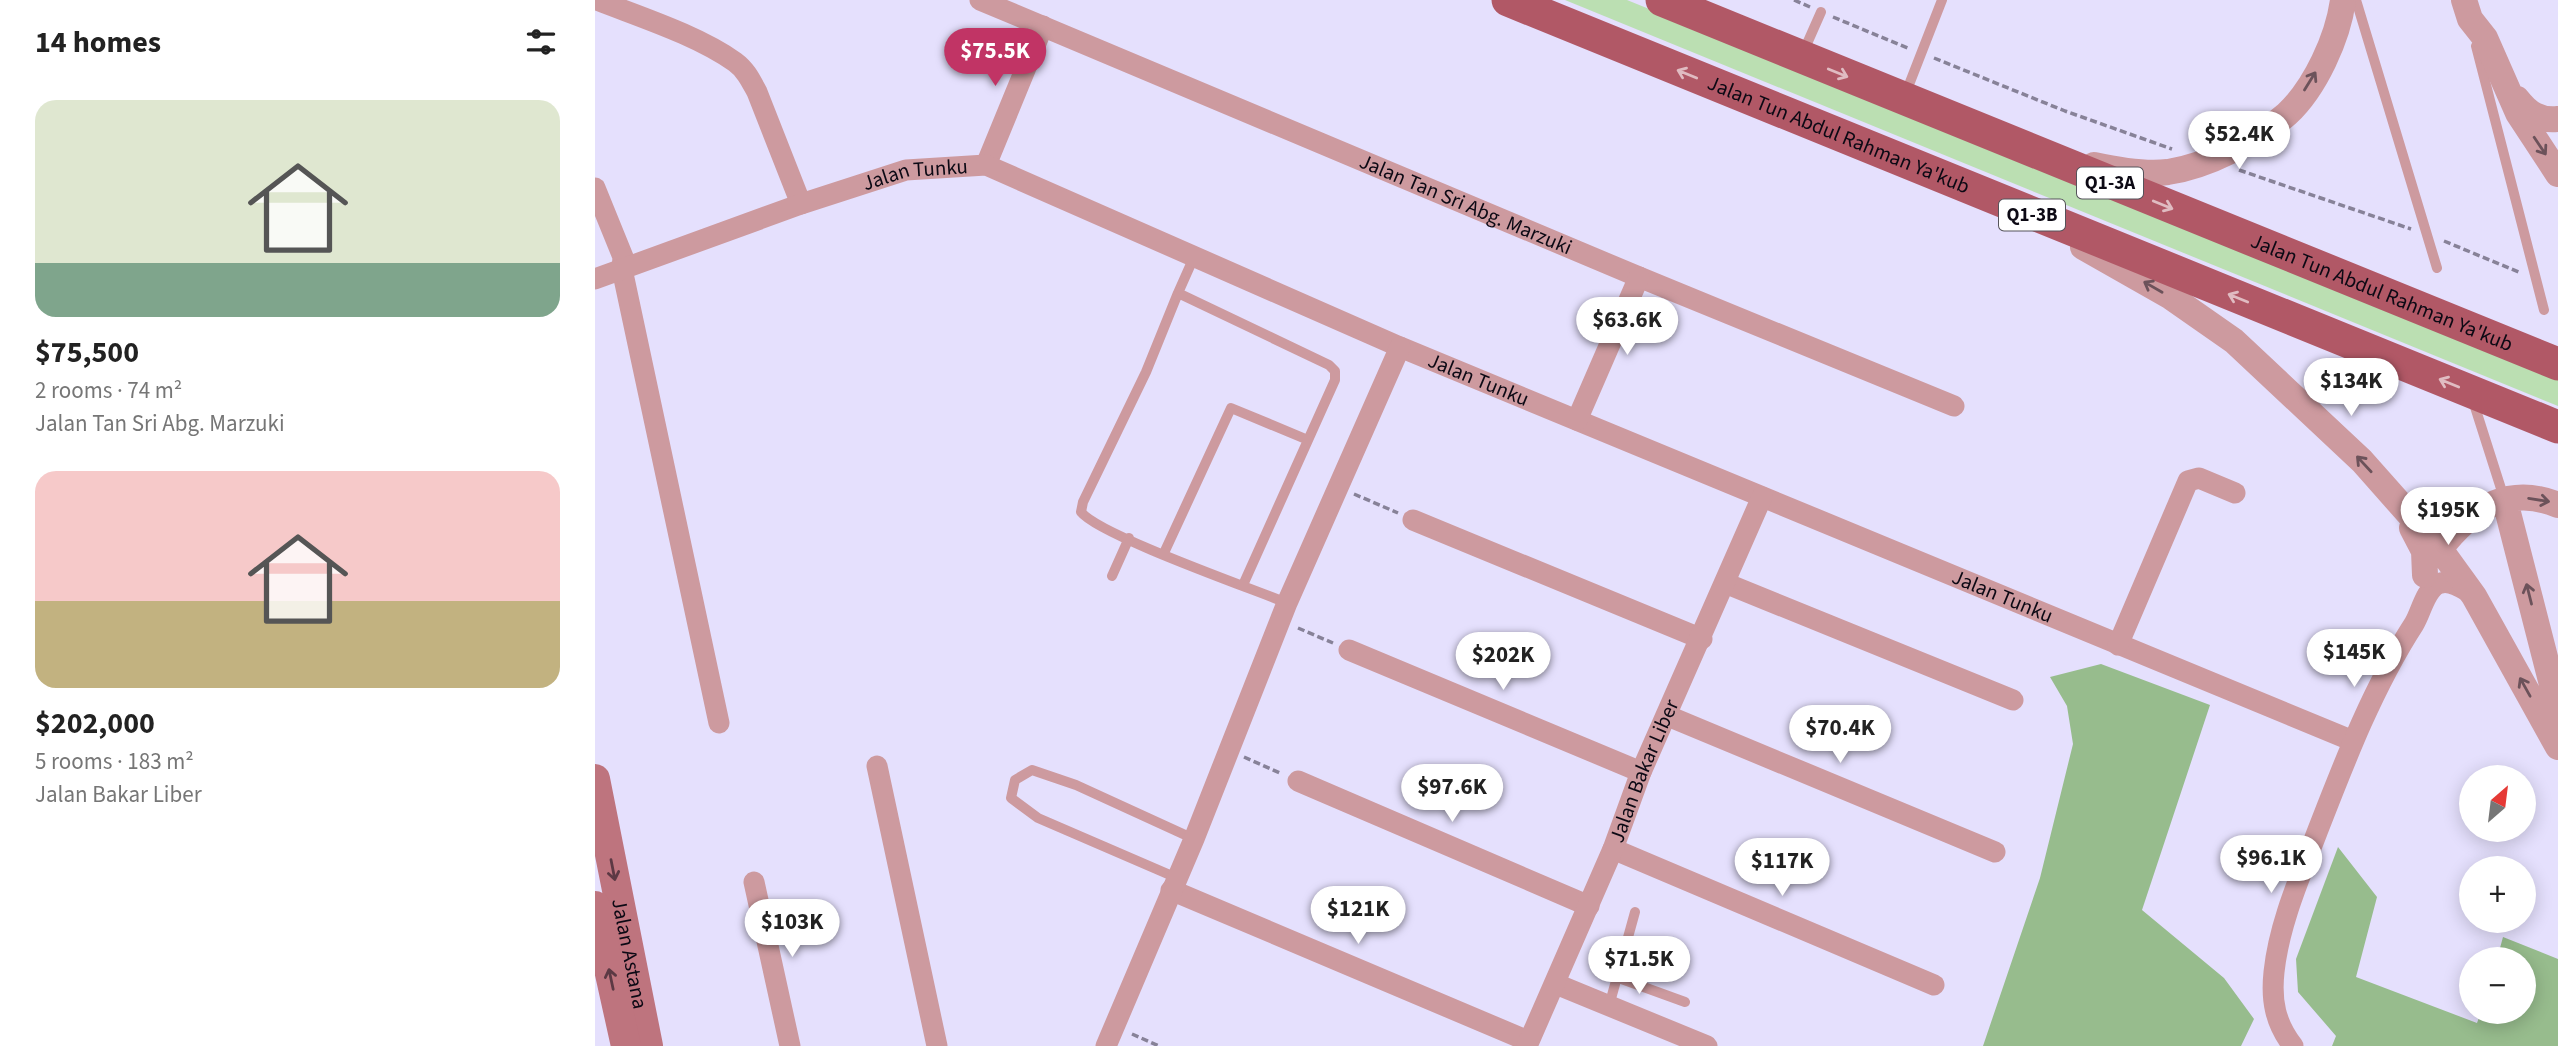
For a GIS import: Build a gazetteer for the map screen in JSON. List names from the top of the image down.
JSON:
{
  "streets": {
    "main road": [
      "Jalan Tun Abdul Rahman Ya'kub",
      "Q1-3A",
      "Q1-3B",
      "Jalan Astana"
    ],
    "street": ["Jalan Tunku", "Jalan Tan Sri Abg. Marzuki", "Jalan Bakar Liber"]
  },
  "crossings": [
    ["Jalan Tunku", "Jalan Bakar Liber"]
  ],
  "north": "top right",
  "page": {
    "heading": "14 homes",
    "price": [
      "$75.5K",
      "$52.4K",
      "$63.6K",
      "$134K",
      "$195K",
      "$145K",
      "$202K",
      "$70.4K",
      "$97.6K",
      "$96.1K",
      "$117K",
      "$121K",
      "$103K",
      "$71.5K"
    ],
    "list": [
      {
        "name": "$75,500",
        "note": "2 rooms · 74 m² · Jalan Tan Sri Abg. Marzuki"
      },
      {
        "name": "$202,000",
        "note": "5 rooms · 183 m² · Jalan Bakar Liber"
      }
    ],
    "map_buttons": ["+", "−"]
  }
}
